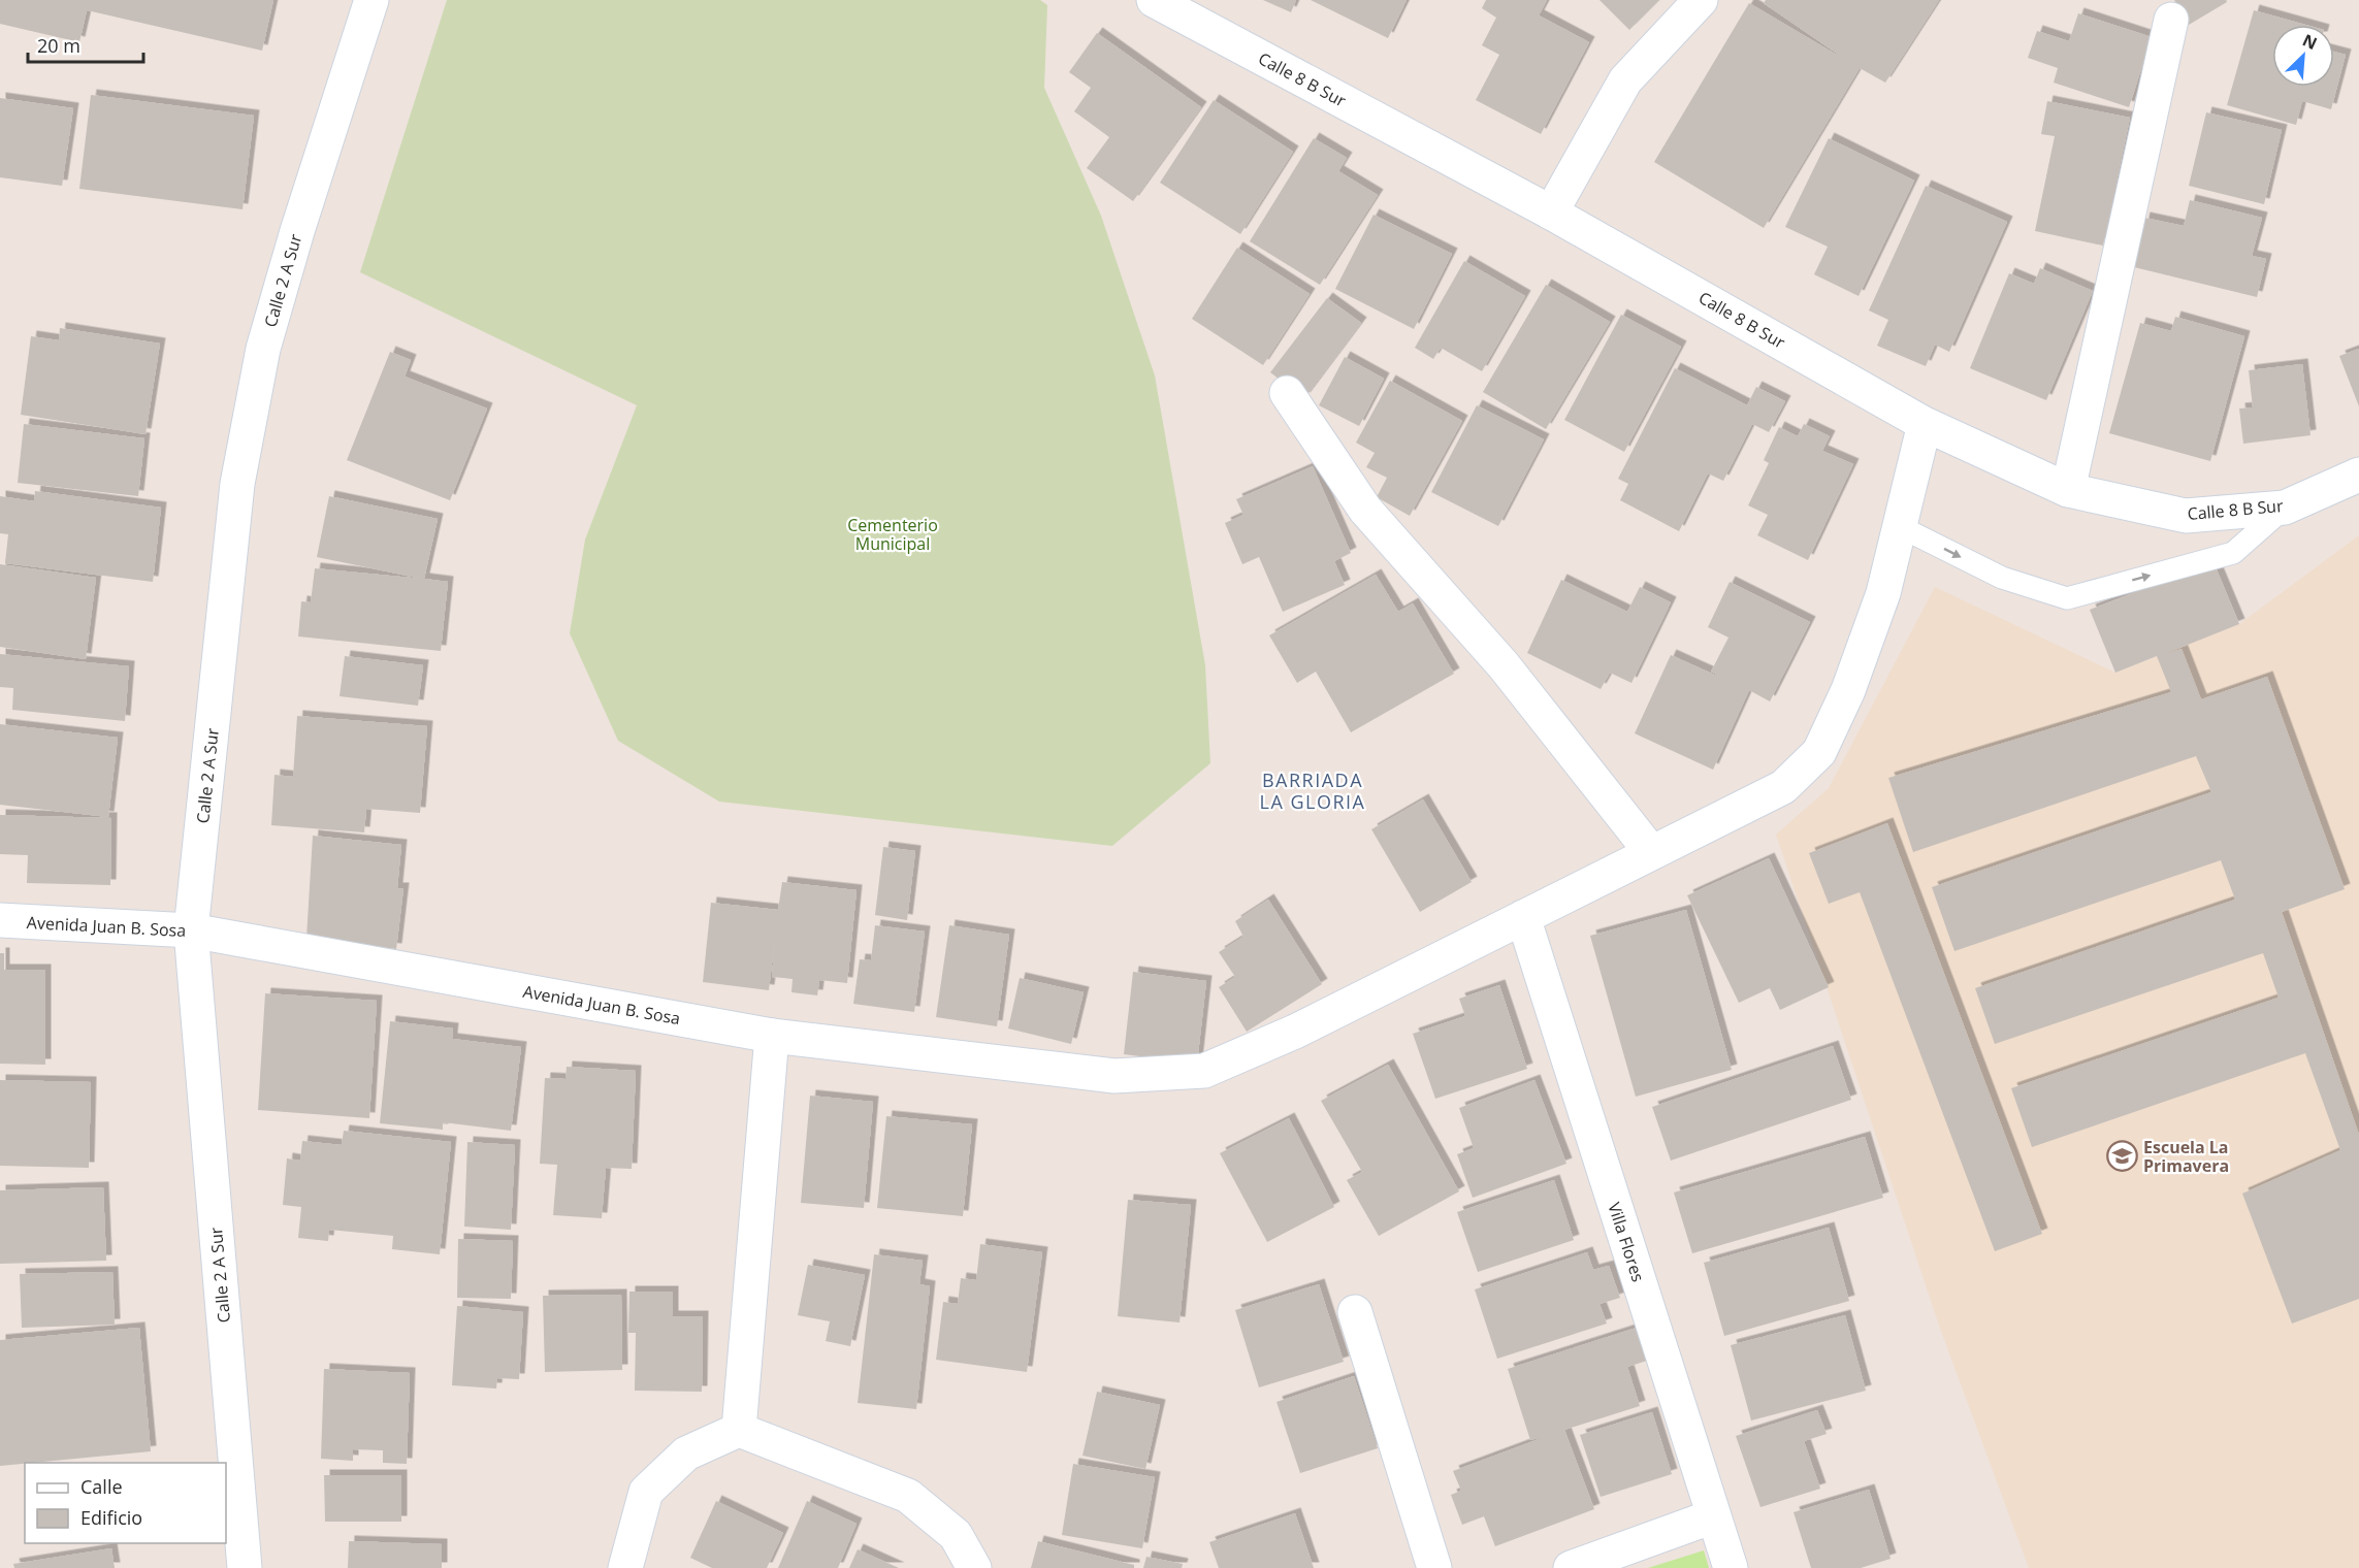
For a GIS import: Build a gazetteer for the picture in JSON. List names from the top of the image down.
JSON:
{
  "streets": {
    "street": [
      "Calle 8 B Sur",
      "Calle 2 A Sur",
      "Avenida Juan B. Sosa",
      "Villa Flores"
    ]
  },
  "crossings": [
    ["Calle 2 A Sur", "Avenida Juan B. Sosa"],
    ["Avenida Juan B. Sosa", "Villa Flores"]
  ],
  "districts": ["BARRIADA LA GLORIA"],
  "parks": ["Cementerio Municipal"],
  "places": {
    "school or university": ["Escuela La Primavera"]
  },
  "legend": ["Calle", "Edificio"],
  "scale_bar": "20 m",
  "north": "top right"
}
